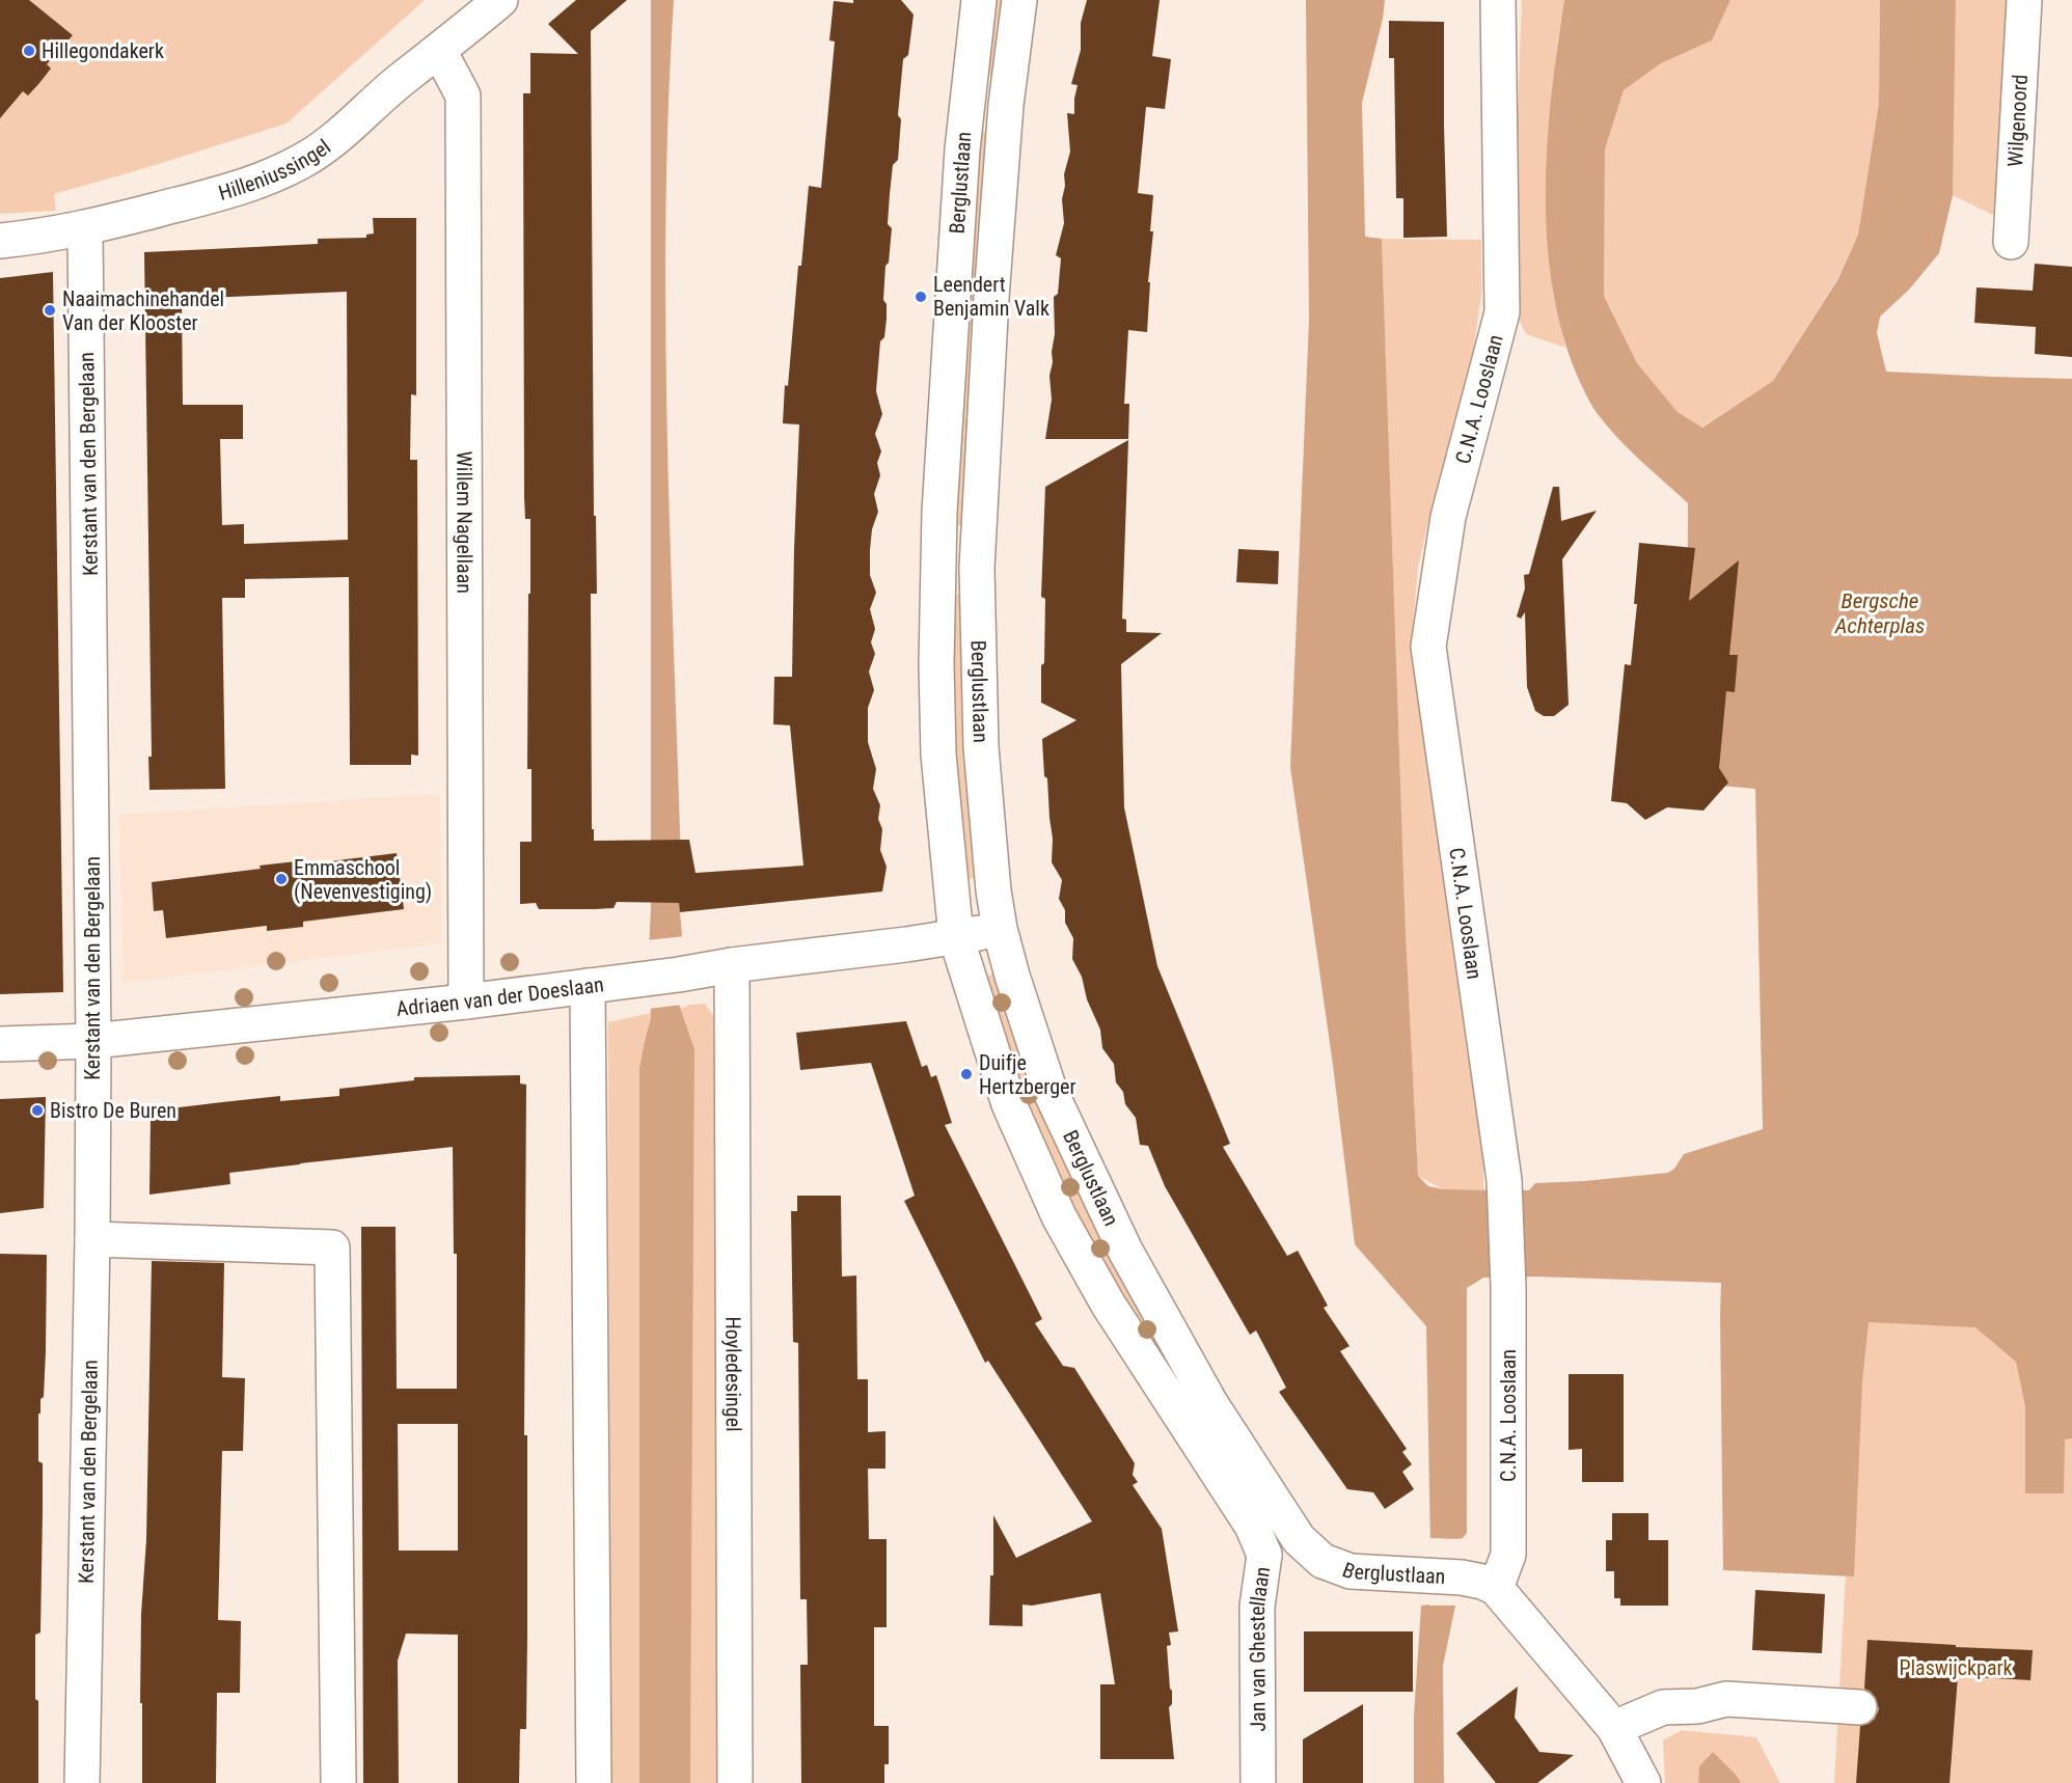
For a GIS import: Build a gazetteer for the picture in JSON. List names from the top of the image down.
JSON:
{
  "streets": {
    "street": [
      "Wilgenoord",
      "Hilleniussingel",
      "Berglustlaan",
      "C.N.A. Looslaan",
      "Kerstant van den Bergelaan",
      "Willem Nagellaan",
      "Adriaen van der Doeslaan",
      "Hoyledesingel",
      "Jan van Ghestellaan"
    ]
  },
  "crossings": [
    ["Hilleniussingel", "Kerstant van den Bergelaan"],
    ["Hilleniussingel", "Willem Nagellaan"],
    ["Berglustlaan", "C.N.A. Looslaan"],
    ["Berglustlaan", "Adriaen van der Doeslaan"],
    ["Berglustlaan", "Jan van Ghestellaan"],
    ["Kerstant van den Bergelaan", "Adriaen van der Doeslaan"],
    ["Willem Nagellaan", "Adriaen van der Doeslaan"],
    ["Adriaen van der Doeslaan", "Hoyledesingel"]
  ],
  "water": ["Bergsche Achterplas"],
  "parks": ["Plaswijckpark"],
  "places": [
    "Hillegondakerk",
    "Leendert Benjamin Valk",
    "Naaimachinehandel Van der Klooster",
    "Emmaschool (Nevenvestiging)",
    "Duifje Hertzberger",
    "Bistro De Buren"
  ]
}
